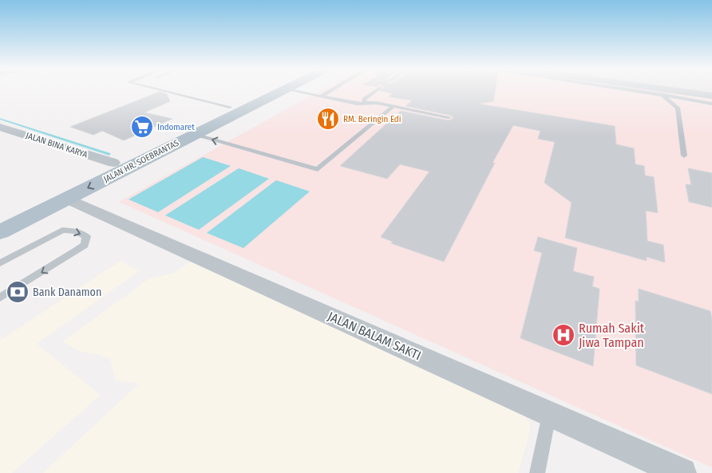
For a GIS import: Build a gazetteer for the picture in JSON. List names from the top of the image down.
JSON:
{
  "streets": {
    "main road": ["JALAN HR. SOEBRANTAS"],
    "street": ["JALAN BINA KARYA", "JALAN BALAM SAKTI"]
  },
  "crossings": [
    ["JALAN BINA KARYA", "JALAN HR. SOEBRANTAS"],
    ["JALAN HR. SOEBRANTAS", "JALAN BALAM SAKTI"]
  ],
  "places": {
    "restaurant": ["RM. Beringin Edi"],
    "supermarket": ["Indomaret"],
    "bank": ["Bank Danamon"],
    "hospital": ["Rumah Sakit Jiwa Tampan"]
  }
}
